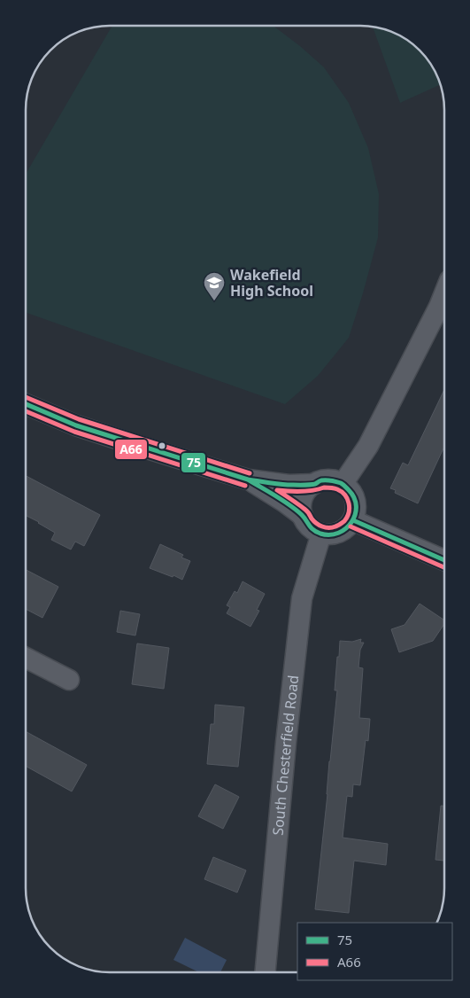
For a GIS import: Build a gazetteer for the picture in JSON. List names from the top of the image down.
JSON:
{
  "streets": {
    "street": ["South Chesterfield Road"]
  },
  "places": {
    "school or university": ["Wakefield High School"]
  },
  "lines": ["transit line A66", "transit line 75"],
  "legend": ["75", "A66"]
}
